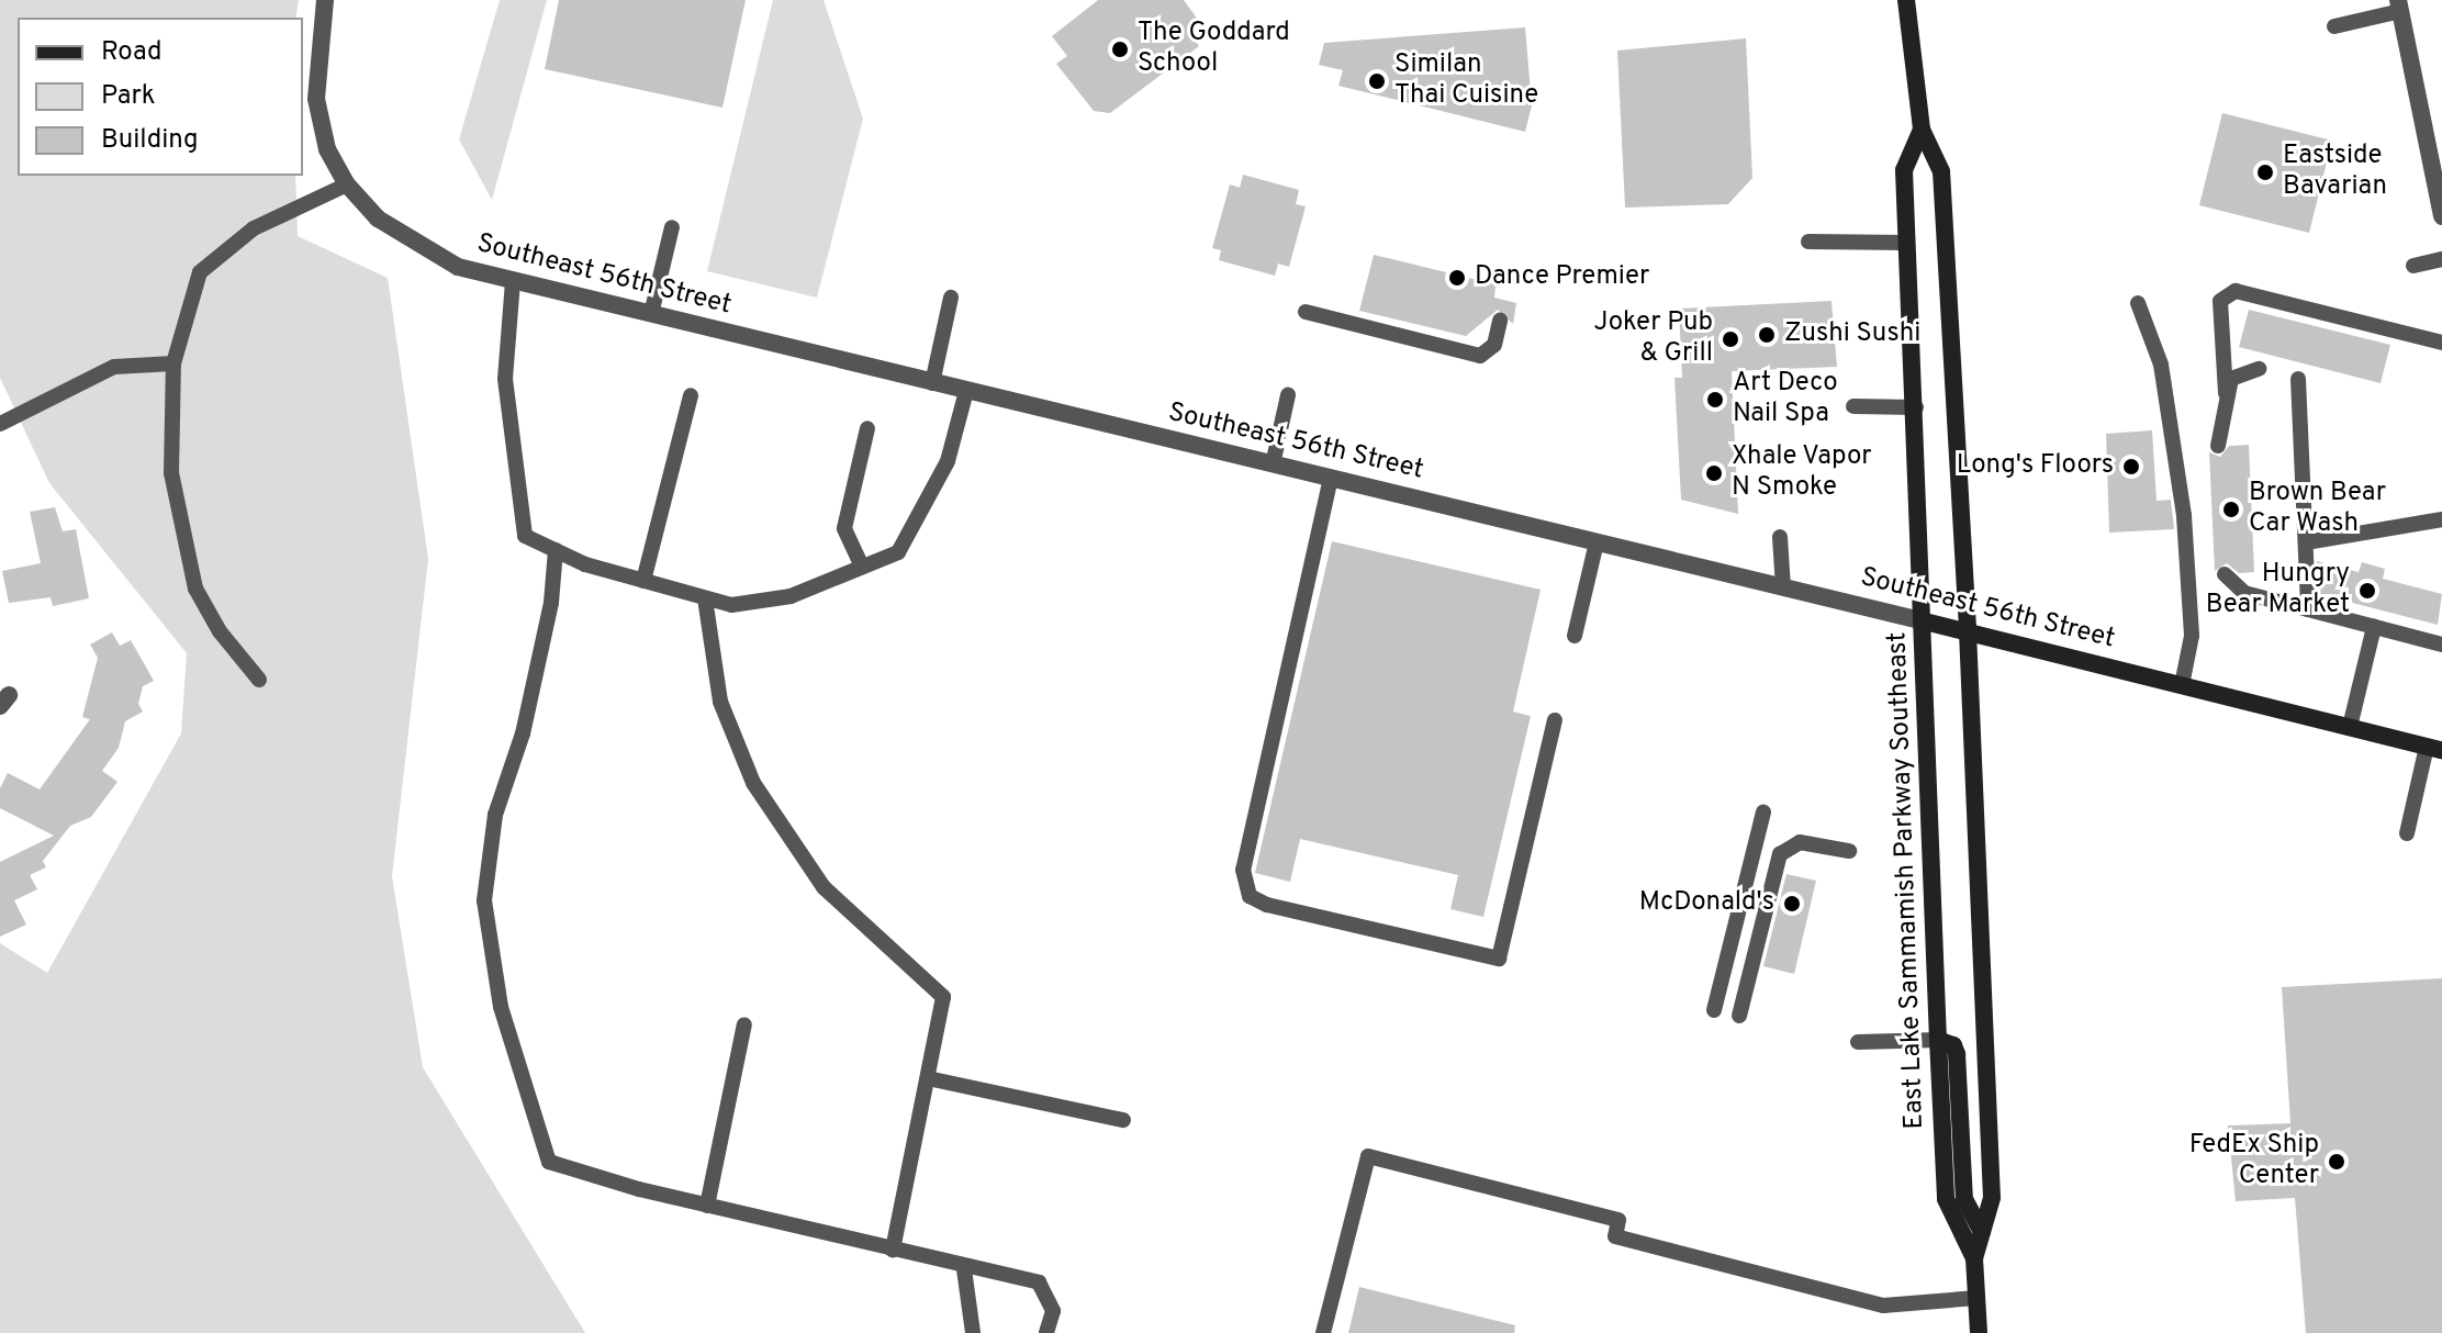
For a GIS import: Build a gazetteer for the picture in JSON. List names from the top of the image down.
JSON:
{
  "streets": {
    "main road": ["Southeast 56th Street", "East Lake Sammamish Parkway Southeast"]
  },
  "crossings": [
    ["Southeast 56th Street", "East Lake Sammamish Parkway Southeast"]
  ],
  "places": [
    "The Goddard School",
    "Similan Thai Cuisine",
    "Eastside Bavarian",
    "Dance Premier",
    "Zushi Sushi",
    "Joker Pub & Grill",
    "Art Deco Nail Spa",
    "Long's Floors",
    "Xhale Vapor N Smoke",
    "Brown Bear Car Wash",
    "Hungry Bear Market",
    "McDonald's",
    "FedEx Ship Center"
  ],
  "legend": ["Road", "Park", "Building"]
}
